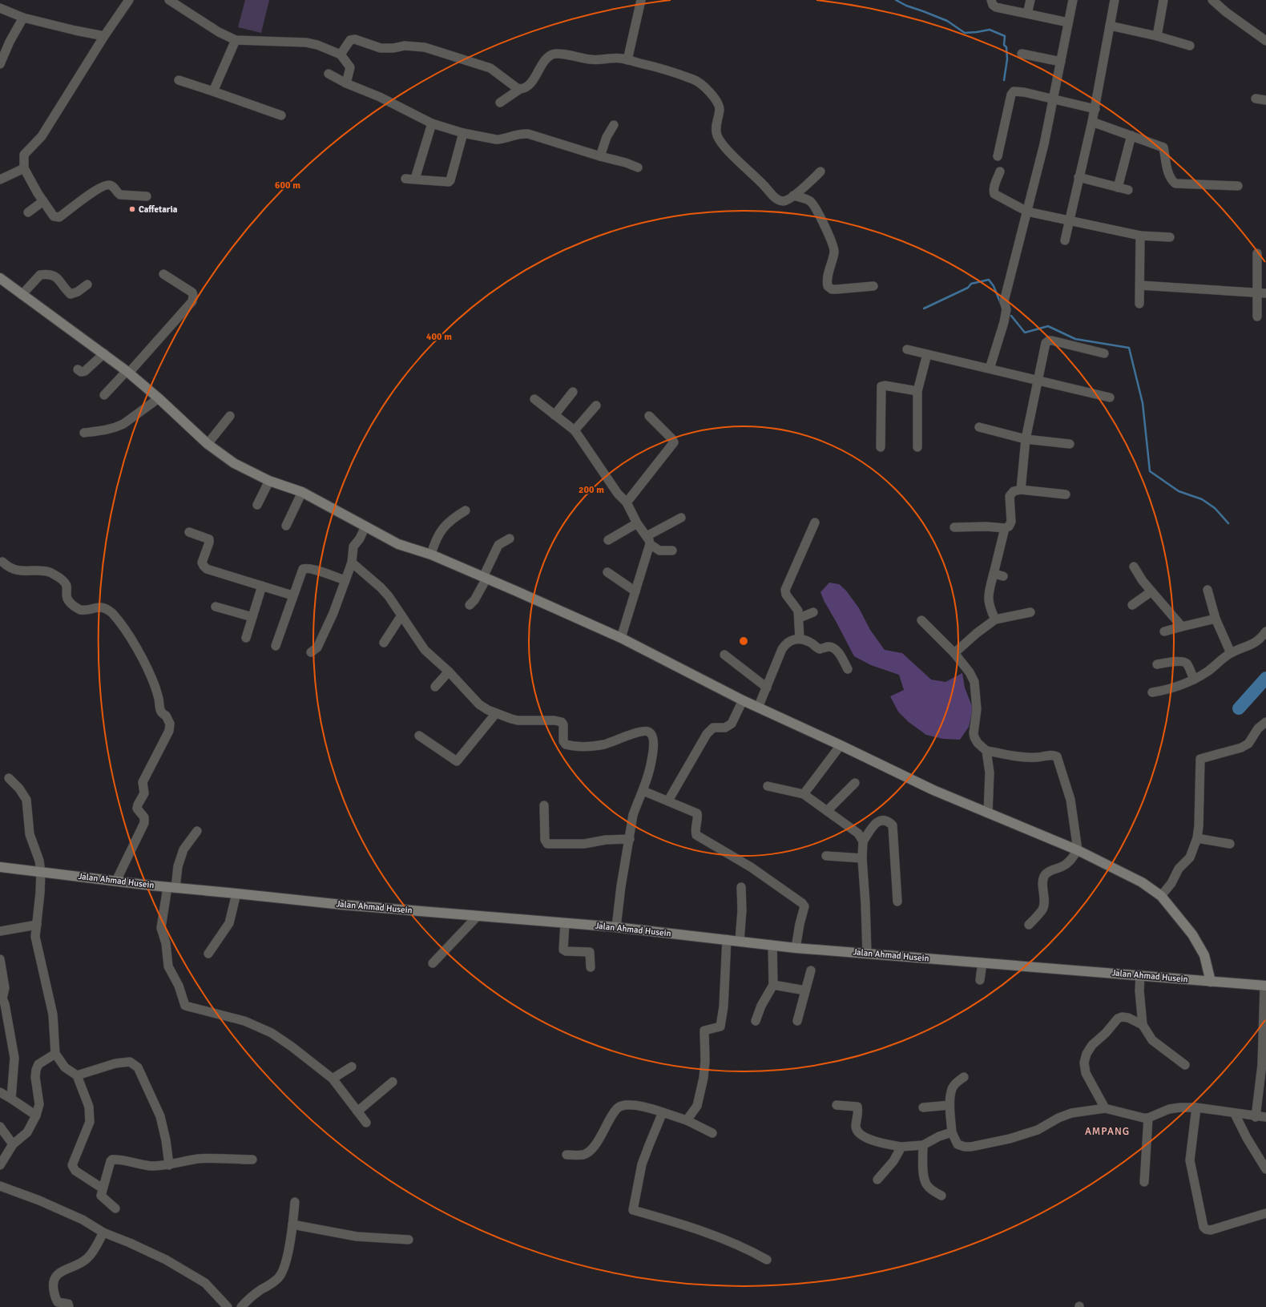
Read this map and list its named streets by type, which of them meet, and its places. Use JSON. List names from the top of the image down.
{
  "streets": {
    "street": ["Jalan Ahmad Husein"]
  },
  "districts": ["AMPANG"],
  "places": ["Caffetaria"],
  "rings": ["600 m", "400 m", "200 m"]
}
